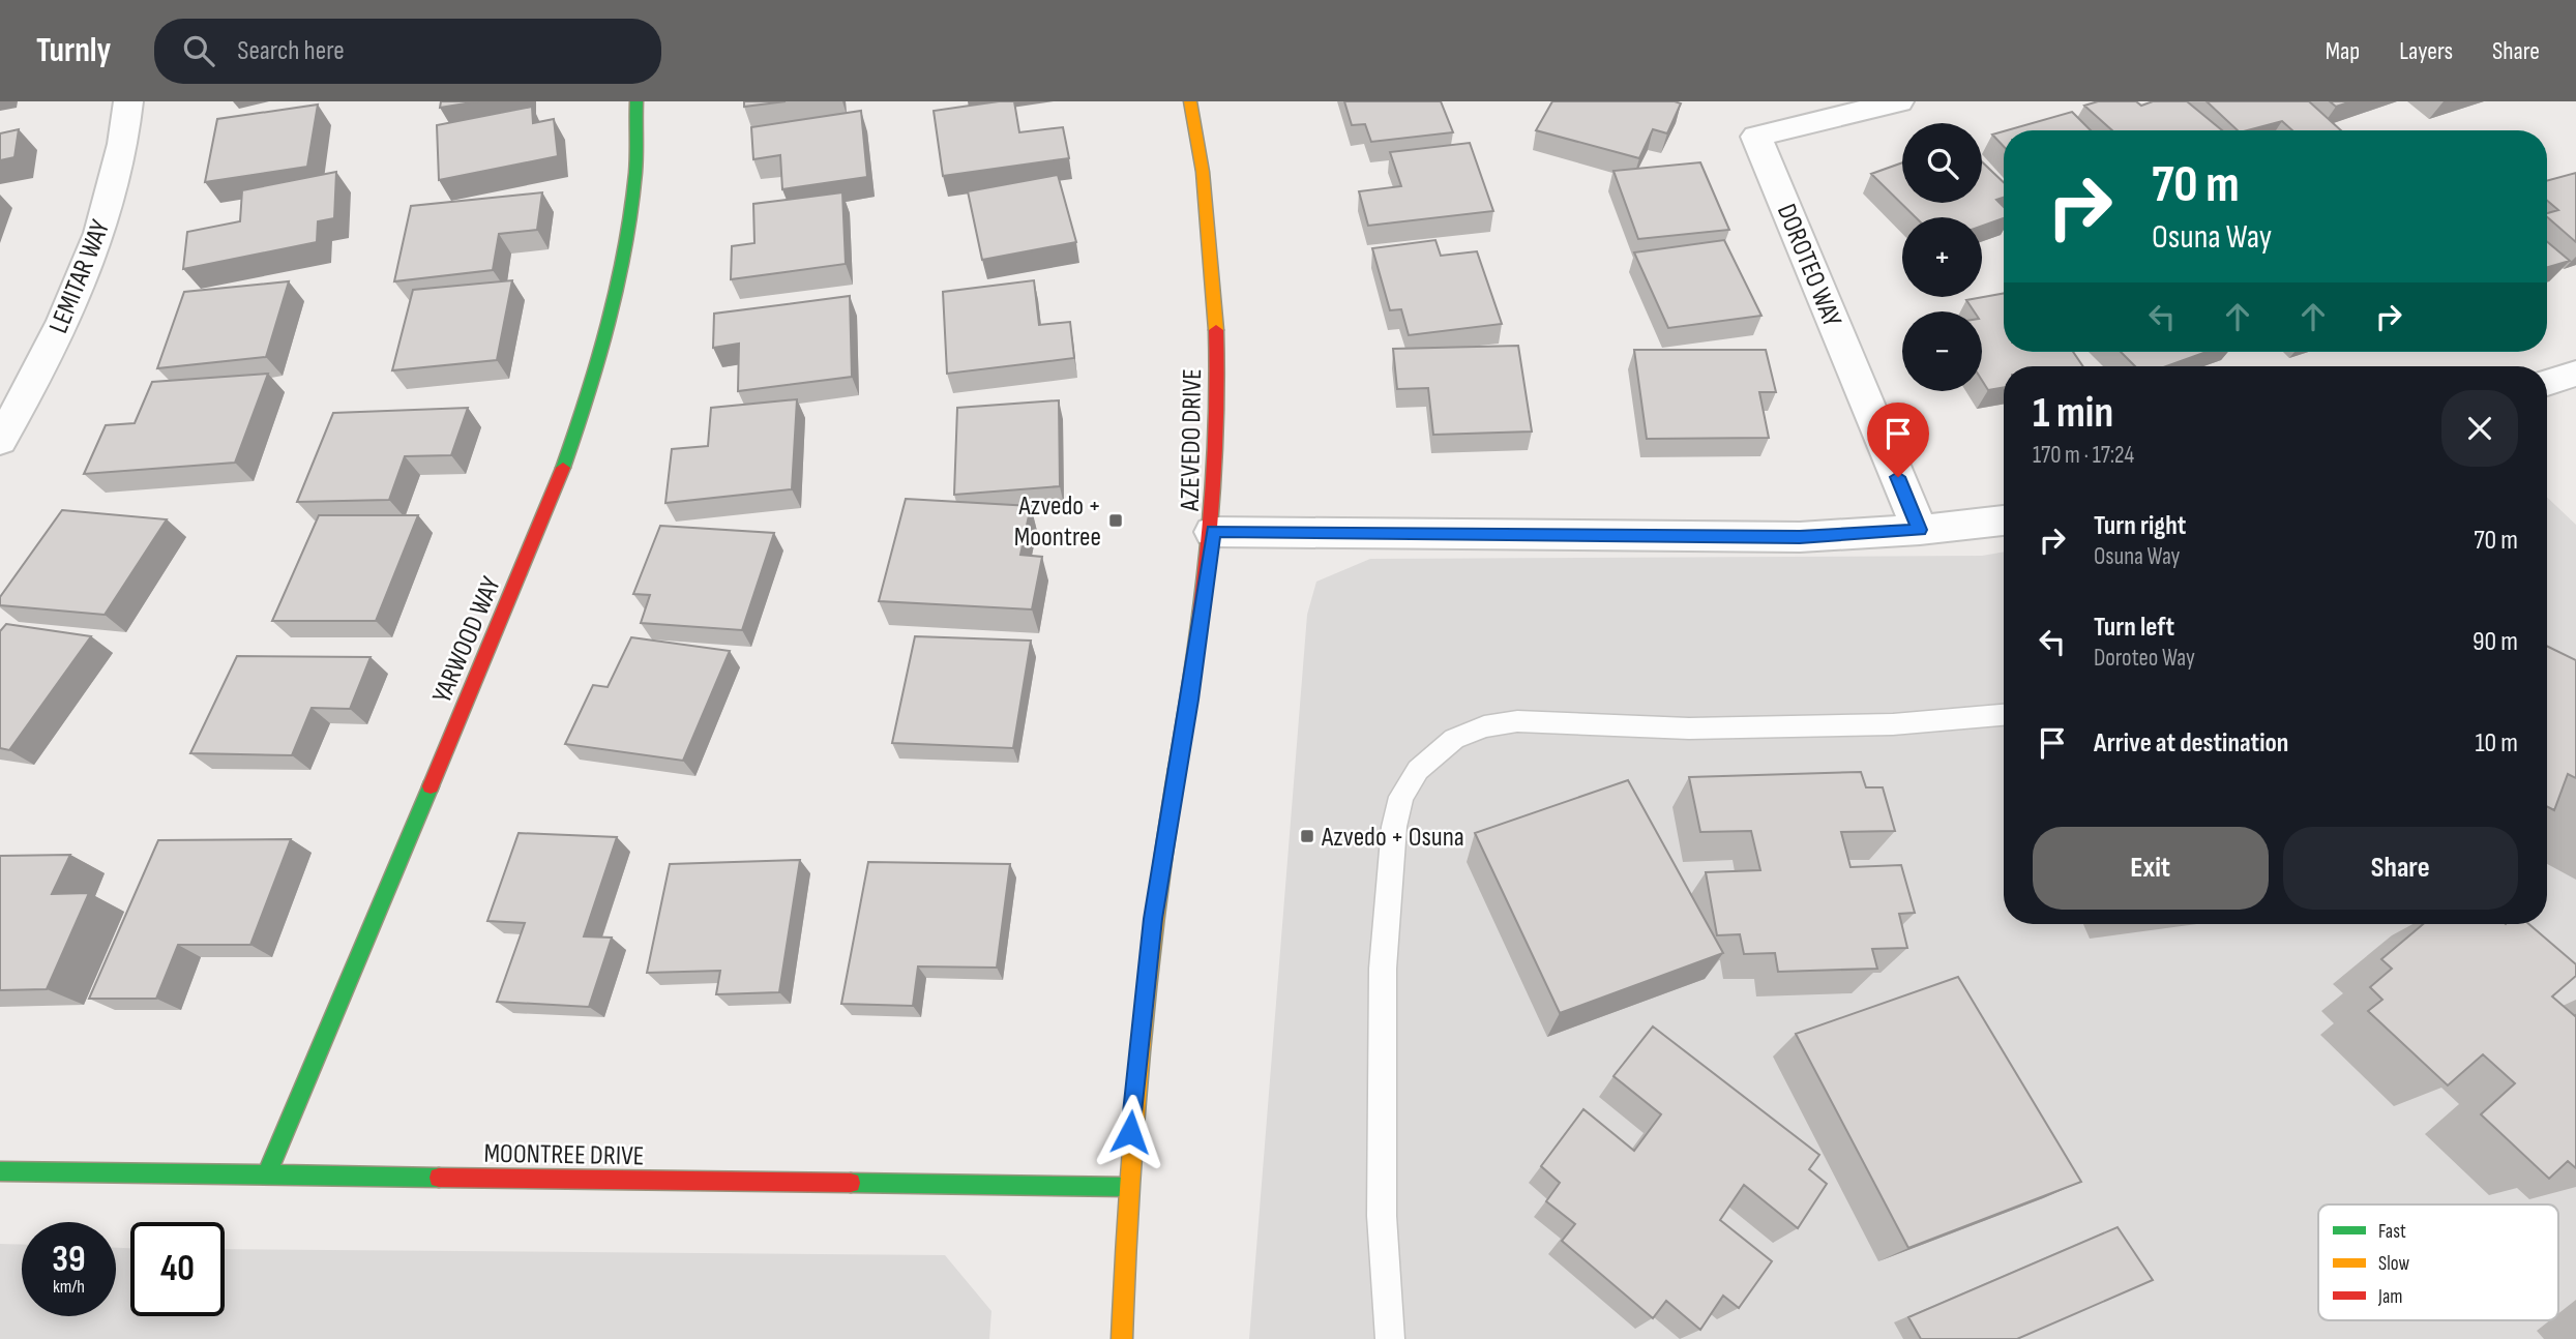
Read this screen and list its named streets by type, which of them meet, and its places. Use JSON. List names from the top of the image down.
{
  "streets": {
    "street": [
      "DOROTEO WAY",
      "LEMITAR WAY",
      "AZEVEDO DRIVE",
      "YARWOOD WAY",
      "MOONTREE DRIVE"
    ]
  },
  "crossings": [
    ["AZEVEDO DRIVE", "MOONTREE DRIVE"],
    ["YARWOOD WAY", "MOONTREE DRIVE"]
  ],
  "places": {
    "transit": ["Azvedo + Moontree", "Azvedo + Osuna"]
  },
  "legend": ["Fast", "Slow", "Jam"],
  "page": {
    "header": "Turnly",
    "search": "Search here",
    "nav": ["Map", "Layers", "Share"],
    "map_buttons": ["+", "−"],
    "turn": ["70 m", "Osuna Way"],
    "heading": ["1 min", "170 m · 17:24"],
    "list": [
      {
        "name": "Turn right",
        "note": "Osuna Way",
        "value": "70 m"
      },
      {
        "name": "Turn left",
        "note": "Doroteo Way",
        "value": "90 m"
      },
      {
        "name": "Arrive at destination",
        "value": "10 m"
      }
    ],
    "buttons": ["Exit", "Share"],
    "speed": "39 km/h",
    "limit": "40"
  }
}
